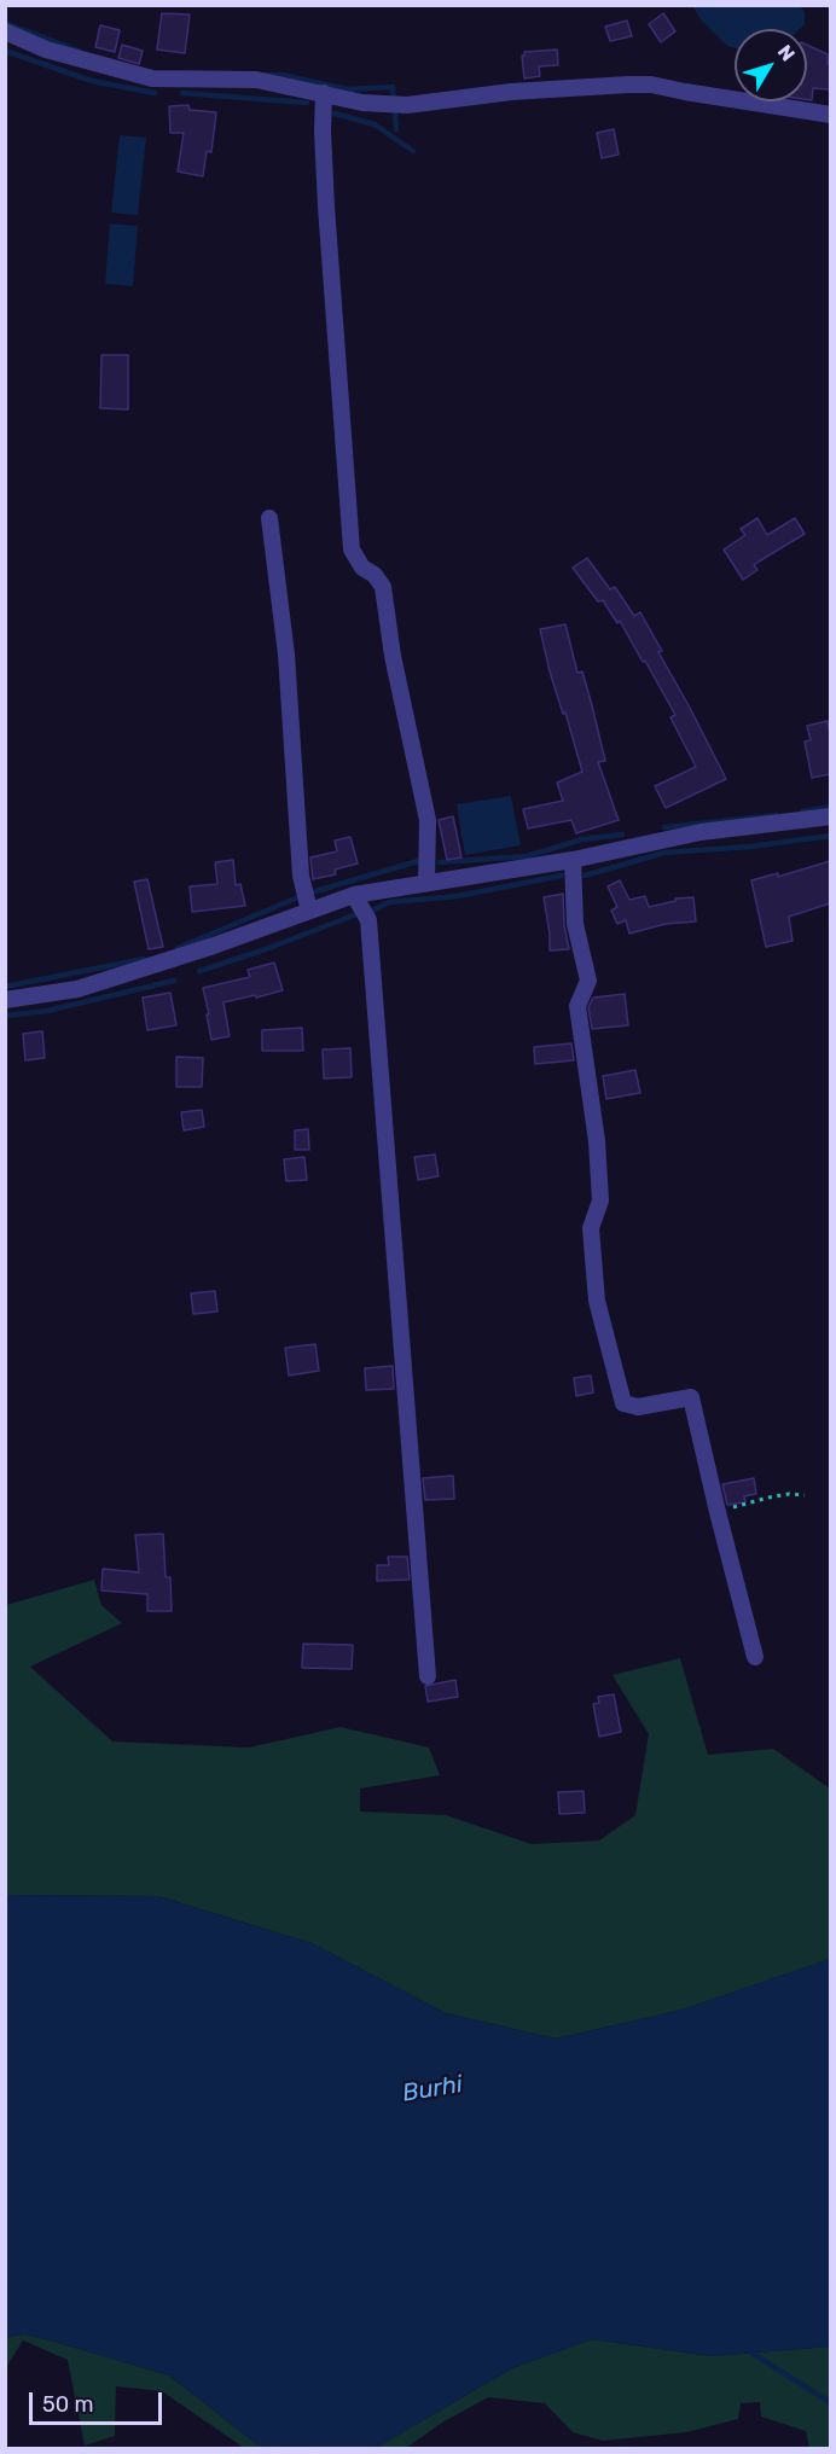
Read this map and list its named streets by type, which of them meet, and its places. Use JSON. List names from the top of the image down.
{
  "water": ["Burhi"],
  "scale_bar": "50 m",
  "north": "top right"
}
